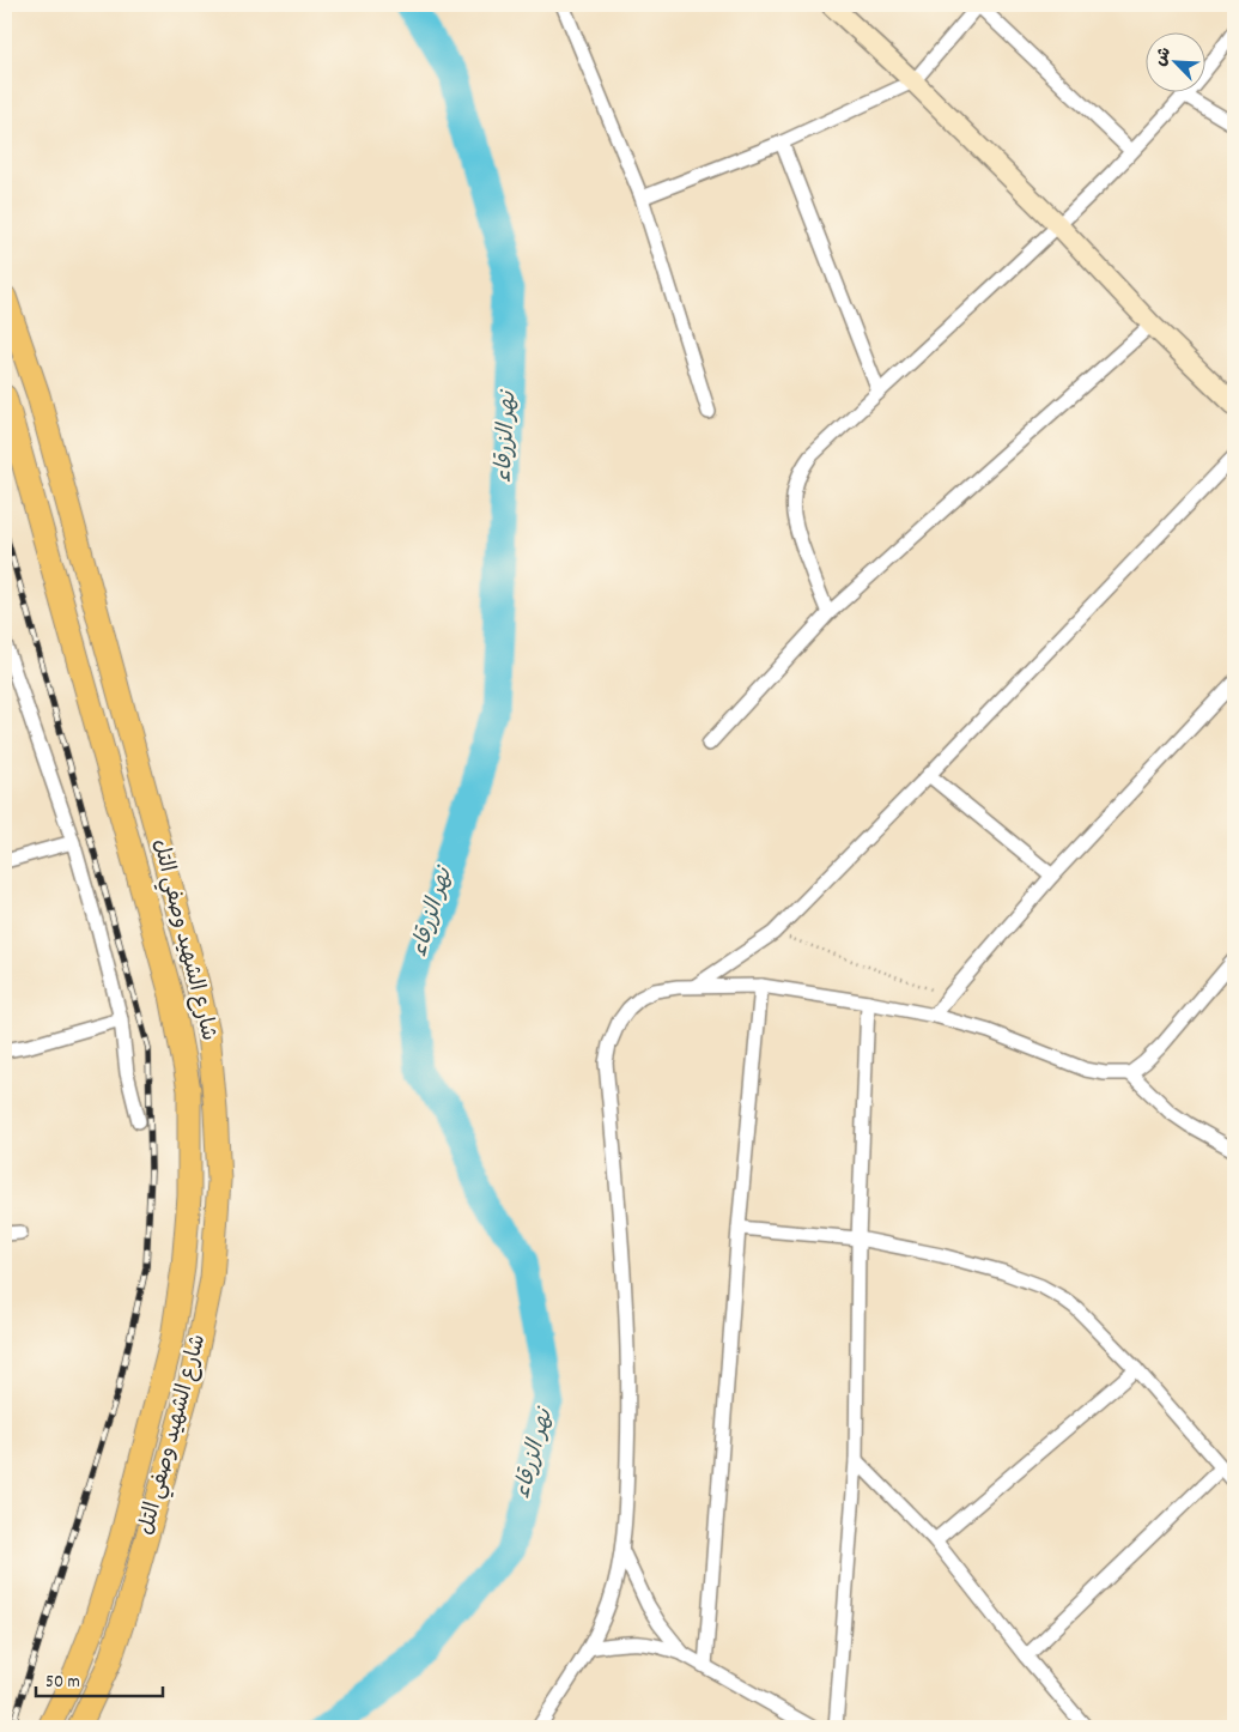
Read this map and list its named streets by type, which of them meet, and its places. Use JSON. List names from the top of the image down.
{
  "streets": {
    "main road": ["شارع الشهيد وصفي التل"]
  },
  "water": ["نهر الزرقاء"],
  "scale_bar": "50 m",
  "north": "top left"
}
